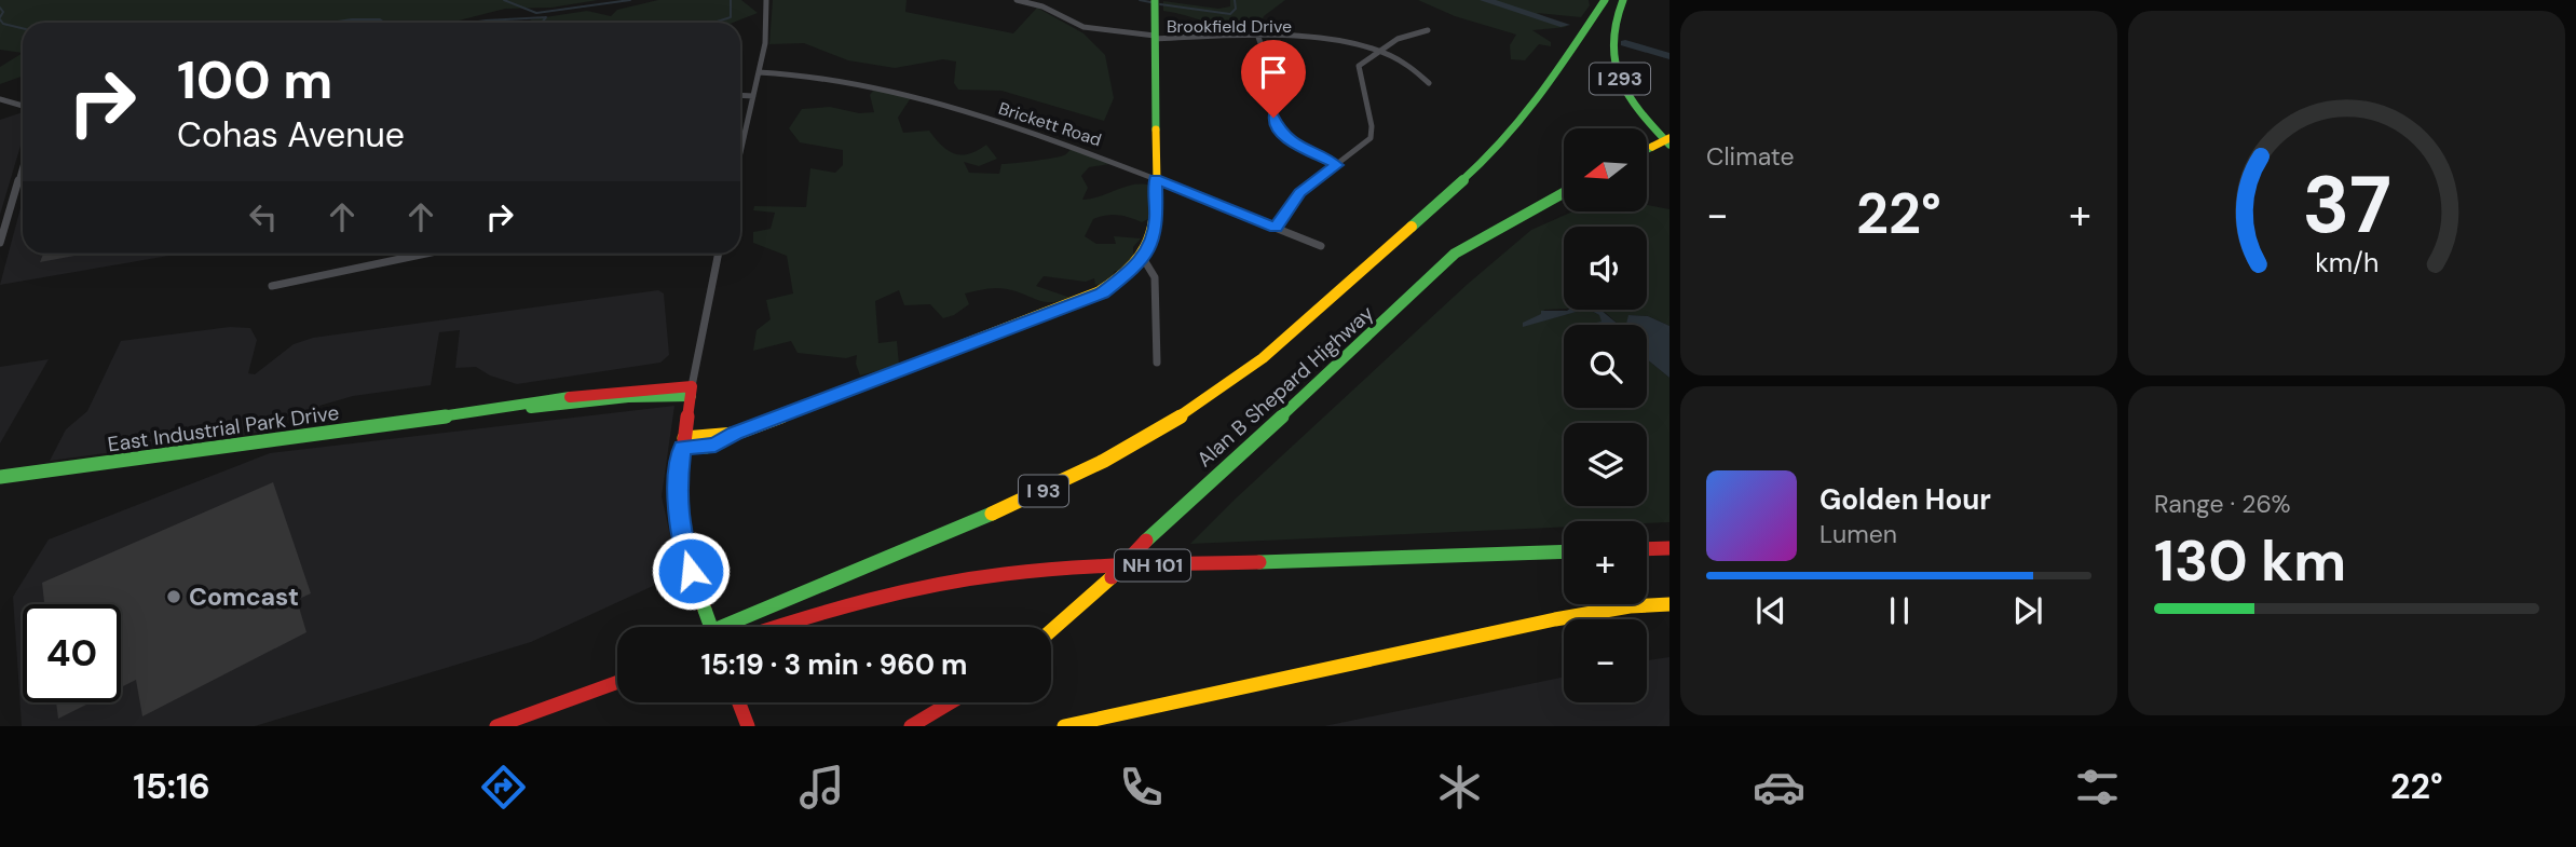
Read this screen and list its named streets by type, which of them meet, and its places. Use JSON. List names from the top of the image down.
{
  "streets": {
    "main road": [
      "I 293",
      "Alan B Shepard Highway",
      "East Industrial Park Drive",
      "I 93",
      "NH 101"
    ],
    "street": ["Brookfield Drive", "Brickett Road"]
  },
  "places": ["Comcast"],
  "north": "left",
  "page": {
    "tile": [
      "Climate",
      ["Range · 26%", "130 km"]
    ],
    "turn": ["100 m", "Cohas Avenue"],
    "map_buttons": ["+", "−"],
    "heat": ["−", "22°", "+"],
    "song": ["Golden Hour", "Lumen"],
    "limit": "40",
    "trip": "15:19 · 3 min · 960 m",
    "tabs": ["15:16", "22°"],
    "gauge": ["37", "km/h"]
  }
}
